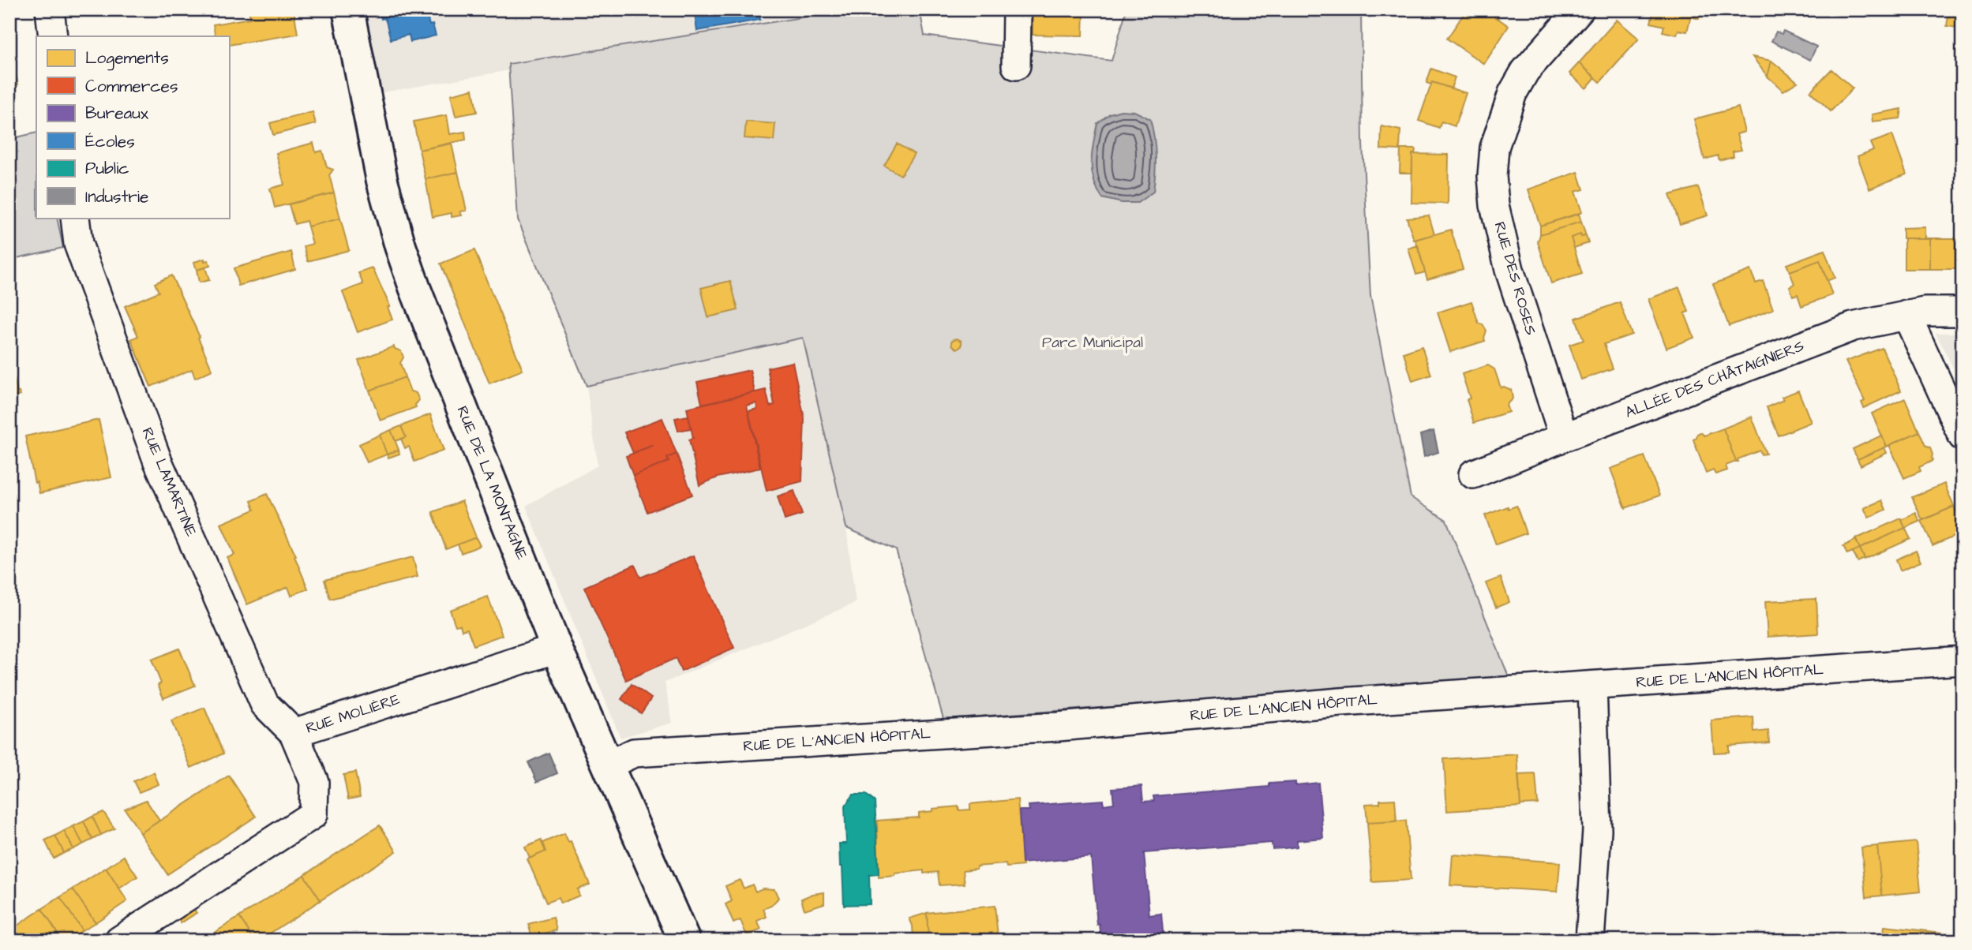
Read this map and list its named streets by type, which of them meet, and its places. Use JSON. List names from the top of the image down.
{
  "streets": {
    "main road": ["RUE DE LA MONTAGNE"],
    "street": [
      "RUE DES ROSES",
      "ALLÉE DES CHÂTAIGNIERS",
      "RUE LAMARTINE",
      "RUE DE L'ANCIEN HÔPITAL",
      "RUE MOLIÈRE"
    ]
  },
  "crossings": [
    ["RUE DES ROSES", "ALLÉE DES CHÂTAIGNIERS"],
    ["RUE LAMARTINE", "RUE MOLIÈRE"],
    ["RUE DE LA MONTAGNE", "RUE DE L'ANCIEN HÔPITAL"],
    ["RUE DE LA MONTAGNE", "RUE MOLIÈRE"]
  ],
  "parks": ["Parc Municipal"],
  "legend": [
    "Logements",
    "Commerces",
    "Bureaux",
    "Écoles",
    "Public",
    "Industrie"
  ]
}
